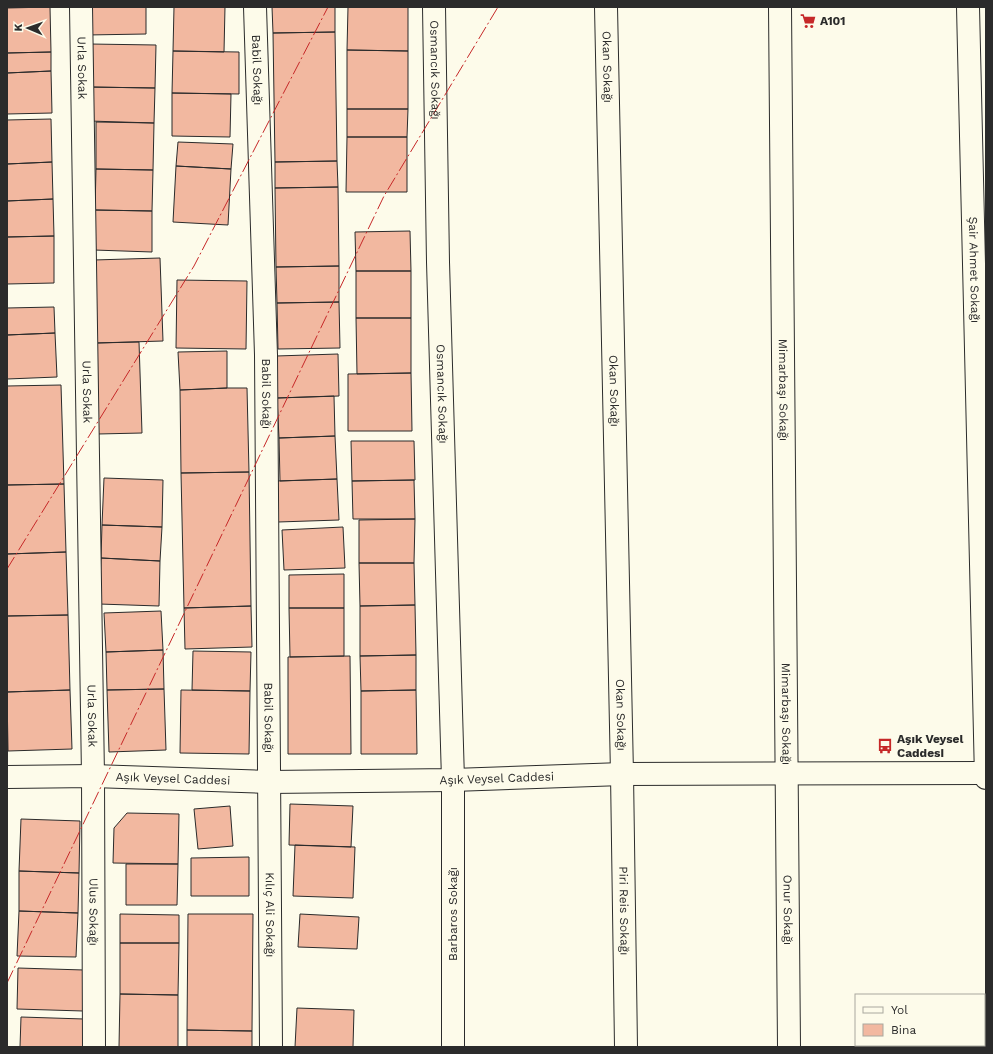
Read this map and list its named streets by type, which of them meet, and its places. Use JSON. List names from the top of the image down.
{
  "streets": {
    "street": [
      "Okan Sokağı",
      "Urla Sokak",
      "Babil Sokağı",
      "Osmancık Sokağı",
      "Şair Ahmet Sokağı",
      "Mimarbaşı Sokağı",
      "Aşık Veysel Caddesi",
      "Onur Sokağı",
      "Piri Reis Sokağı",
      "Ulus Sokağı",
      "Kılıç Ali Sokağı",
      "Barbaros Sokağı"
    ]
  },
  "crossings": [
    ["Okan Sokağı", "Aşık Veysel Caddesi"],
    ["Okan Sokağı", "Piri Reis Sokağı"],
    ["Urla Sokak", "Aşık Veysel Caddesi"],
    ["Urla Sokak", "Ulus Sokağı"],
    ["Babil Sokağı", "Aşık Veysel Caddesi"],
    ["Babil Sokağı", "Kılıç Ali Sokağı"],
    ["Osmancık Sokağı", "Aşık Veysel Caddesi"],
    ["Osmancık Sokağı", "Barbaros Sokağı"],
    ["Şair Ahmet Sokağı", "Aşık Veysel Caddesi"],
    ["Mimarbaşı Sokağı", "Aşık Veysel Caddesi"],
    ["Mimarbaşı Sokağı", "Onur Sokağı"],
    ["Aşık Veysel Caddesi", "Onur Sokağı"],
    ["Aşık Veysel Caddesi", "Piri Reis Sokağı"],
    ["Aşık Veysel Caddesi", "Ulus Sokağı"],
    ["Aşık Veysel Caddesi", "Kılıç Ali Sokağı"],
    ["Aşık Veysel Caddesi", "Barbaros Sokağı"]
  ],
  "places": {
    "supermarket": ["A101"],
    "bus stop": ["Aşık Veysel Caddesi"]
  },
  "legend": ["Yol", "Bina"],
  "north": "left"
}
